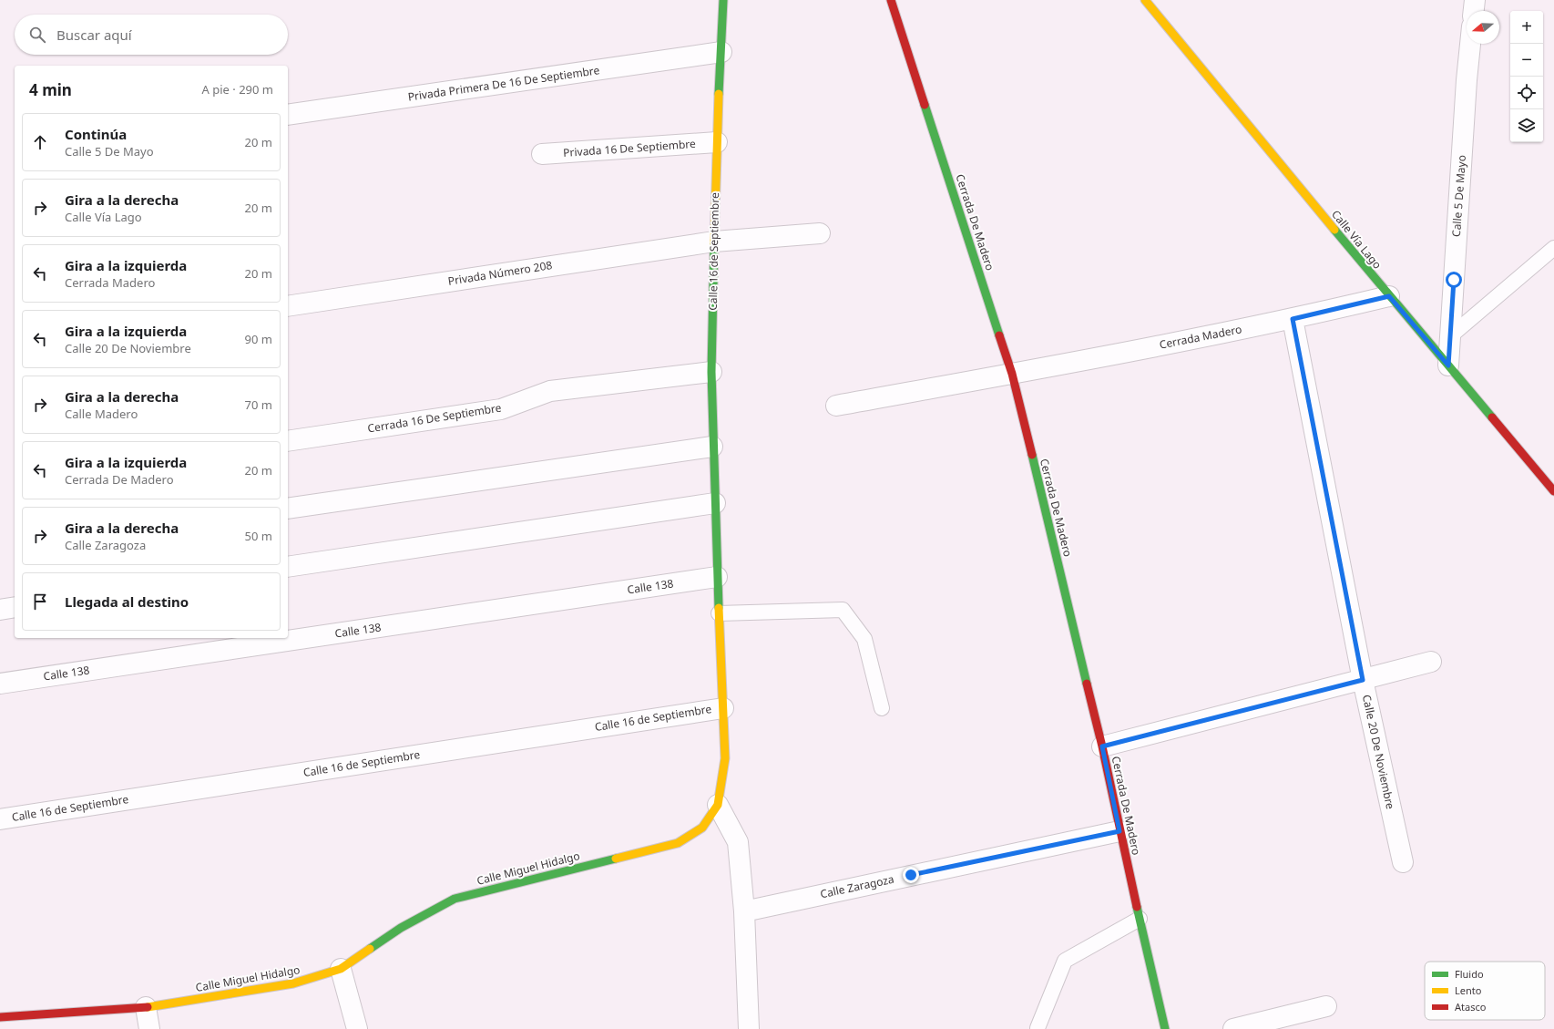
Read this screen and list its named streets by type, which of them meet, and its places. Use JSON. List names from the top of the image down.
{
  "streets": {
    "street": [
      "Privada Primera De 16 De Septiembre",
      "Privada 16 De Septiembre",
      "Calle 5 De Mayo",
      "Cerrada De Madero",
      "Calle Vía Lago",
      "Calle 16 de Septiembre",
      "Privada Número 208",
      "Cerrada Madero",
      "Cerrada 16 De Septiembre",
      "Calle 138",
      "Calle 20 De Noviembre",
      "Calle Miguel Hidalgo",
      "Calle Zaragoza"
    ]
  },
  "crossings": [
    ["Privada Primera De 16 De Septiembre", "Calle 16 de Septiembre"],
    ["Privada 16 De Septiembre", "Calle 16 de Septiembre"],
    ["Calle 5 De Mayo", "Calle Vía Lago"],
    ["Cerrada De Madero", "Cerrada Madero"],
    ["Cerrada De Madero", "Calle Zaragoza"],
    ["Calle Vía Lago", "Cerrada Madero"],
    ["Calle 16 de Septiembre", "Privada Número 208"],
    ["Calle 16 de Septiembre", "Cerrada 16 De Septiembre"],
    ["Calle 16 de Septiembre", "Calle 138"],
    ["Calle 16 de Septiembre", "Calle Miguel Hidalgo"],
    ["Cerrada Madero", "Calle 20 De Noviembre"]
  ],
  "legend": ["Fluido", "Lento", "Atasco"],
  "north": "left",
  "page": {
    "map_buttons": ["+", "−"],
    "search": "Buscar aquí",
    "heading": ["4 min", "A pie · 290 m"],
    "list": [
      ["Continúa", "Calle 5 De Mayo", "20 m"],
      ["Gira a la derecha", "Calle Vía Lago", "20 m"],
      ["Gira a la izquierda", "Cerrada Madero", "20 m"],
      ["Gira a la izquierda", "Calle 20 De Noviembre", "90 m"],
      ["Gira a la derecha", "Calle Madero", "70 m"],
      ["Gira a la izquierda", "Cerrada De Madero", "20 m"],
      ["Gira a la derecha", "Calle Zaragoza", "50 m"],
      "Llegada al destino"
    ]
  }
}
